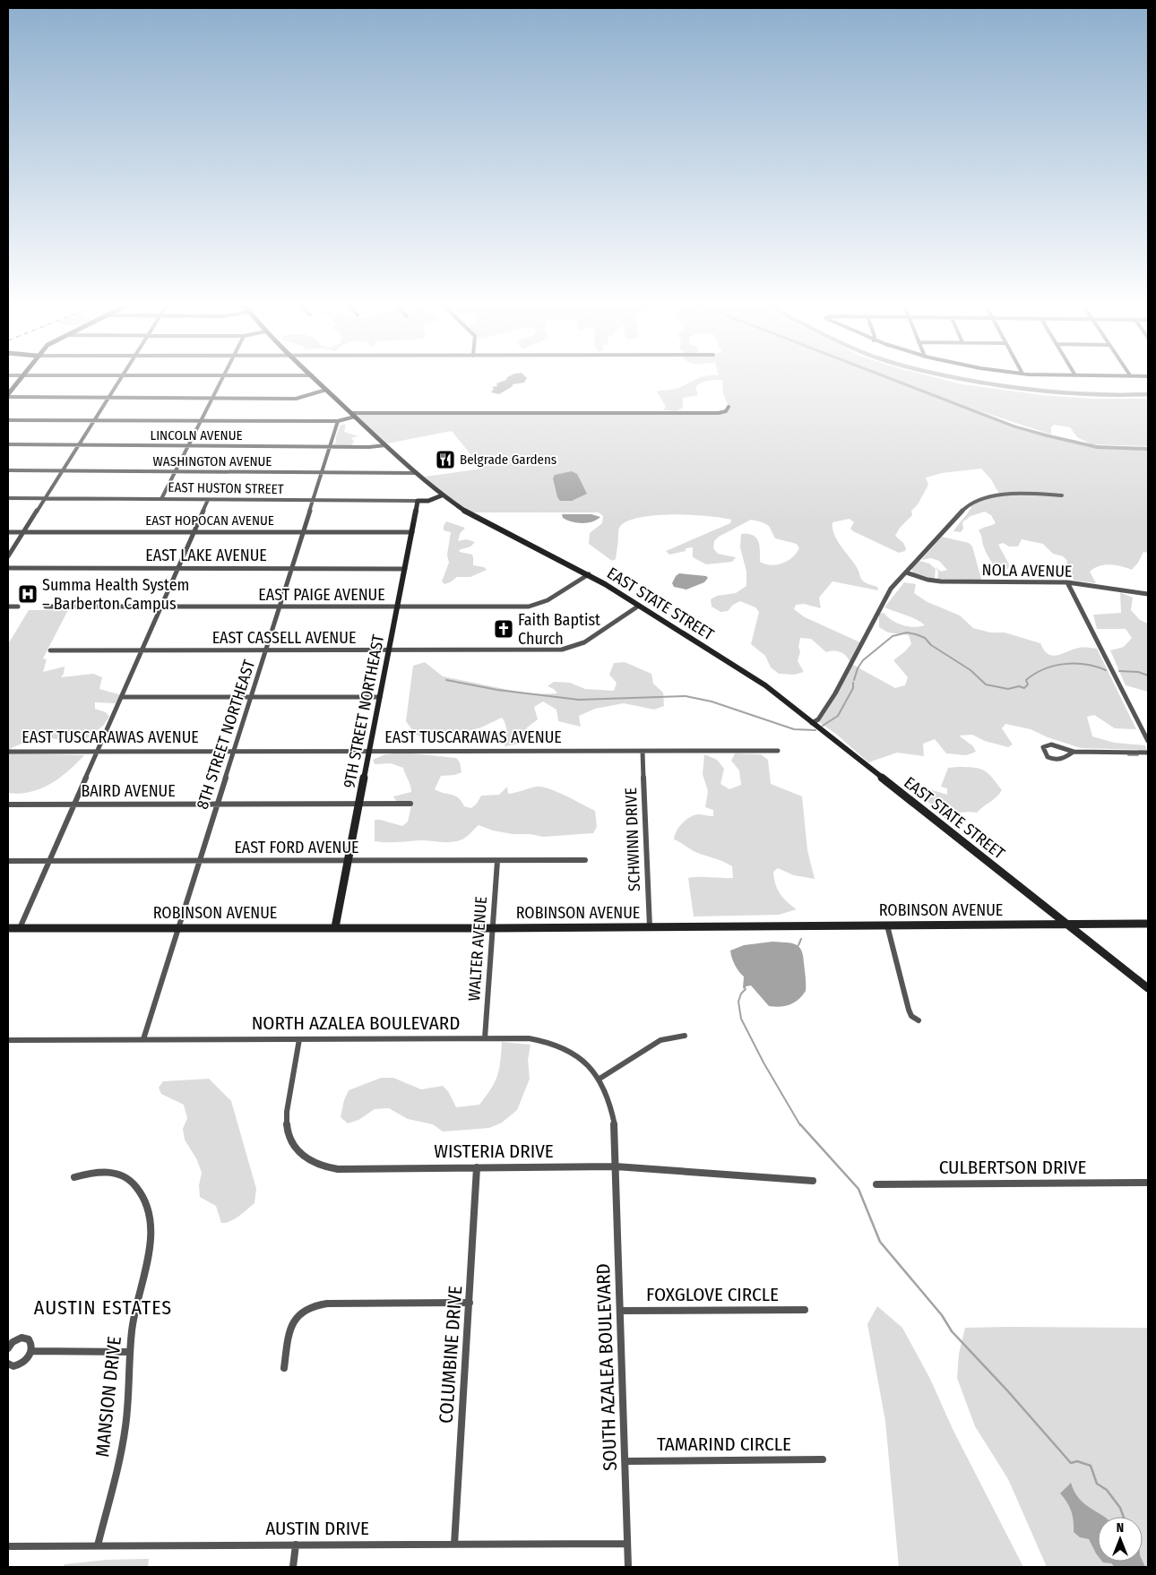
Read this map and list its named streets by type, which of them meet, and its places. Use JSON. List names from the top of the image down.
{
  "streets": {
    "street": [
      "LINCOLN AVENUE",
      "WASHINGTON AVENUE",
      "EAST HUSTON STREET",
      "EAST HOPOCAN AVENUE",
      "EAST LAKE AVENUE",
      "NOLA AVENUE",
      "EAST PAIGE AVENUE",
      "EAST STATE STREET",
      "EAST CASSELL AVENUE",
      "9TH STREET NORTHEAST",
      "8TH STREET NORTHEAST",
      "EAST TUSCARAWAS AVENUE",
      "BAIRD AVENUE",
      "SCHWINN DRIVE",
      "EAST FORD AVENUE",
      "ROBINSON AVENUE",
      "WALTER AVENUE",
      "NORTH AZALEA BOULEVARD",
      "WISTERIA DRIVE",
      "CULBERTSON DRIVE",
      "FOXGLOVE CIRCLE",
      "COLUMBINE DRIVE",
      "SOUTH AZALEA BOULEVARD",
      "MANSION DRIVE",
      "TAMARIND CIRCLE",
      "AUSTIN DRIVE"
    ]
  },
  "crossings": [
    ["LINCOLN AVENUE", "EAST STATE STREET"],
    ["LINCOLN AVENUE", "8TH STREET NORTHEAST"],
    ["WASHINGTON AVENUE", "EAST STATE STREET"],
    ["WASHINGTON AVENUE", "8TH STREET NORTHEAST"],
    ["EAST HUSTON STREET", "EAST STATE STREET"],
    ["EAST HUSTON STREET", "9TH STREET NORTHEAST"],
    ["EAST HUSTON STREET", "8TH STREET NORTHEAST"],
    ["EAST HOPOCAN AVENUE", "9TH STREET NORTHEAST"],
    ["EAST HOPOCAN AVENUE", "8TH STREET NORTHEAST"],
    ["EAST LAKE AVENUE", "9TH STREET NORTHEAST"],
    ["EAST LAKE AVENUE", "8TH STREET NORTHEAST"],
    ["EAST PAIGE AVENUE", "EAST STATE STREET"],
    ["EAST PAIGE AVENUE", "9TH STREET NORTHEAST"],
    ["EAST PAIGE AVENUE", "8TH STREET NORTHEAST"],
    ["EAST STATE STREET", "EAST CASSELL AVENUE"],
    ["EAST STATE STREET", "ROBINSON AVENUE"],
    ["EAST CASSELL AVENUE", "9TH STREET NORTHEAST"],
    ["EAST CASSELL AVENUE", "8TH STREET NORTHEAST"],
    ["9TH STREET NORTHEAST", "EAST TUSCARAWAS AVENUE"],
    ["9TH STREET NORTHEAST", "BAIRD AVENUE"],
    ["9TH STREET NORTHEAST", "EAST FORD AVENUE"],
    ["9TH STREET NORTHEAST", "ROBINSON AVENUE"],
    ["8TH STREET NORTHEAST", "EAST TUSCARAWAS AVENUE"],
    ["8TH STREET NORTHEAST", "BAIRD AVENUE"],
    ["8TH STREET NORTHEAST", "EAST FORD AVENUE"],
    ["8TH STREET NORTHEAST", "ROBINSON AVENUE"],
    ["8TH STREET NORTHEAST", "NORTH AZALEA BOULEVARD"],
    ["EAST TUSCARAWAS AVENUE", "SCHWINN DRIVE"],
    ["SCHWINN DRIVE", "ROBINSON AVENUE"],
    ["EAST FORD AVENUE", "WALTER AVENUE"],
    ["ROBINSON AVENUE", "WALTER AVENUE"],
    ["WALTER AVENUE", "NORTH AZALEA BOULEVARD"],
    ["NORTH AZALEA BOULEVARD", "WISTERIA DRIVE"],
    ["NORTH AZALEA BOULEVARD", "SOUTH AZALEA BOULEVARD"],
    ["WISTERIA DRIVE", "COLUMBINE DRIVE"],
    ["WISTERIA DRIVE", "SOUTH AZALEA BOULEVARD"],
    ["FOXGLOVE CIRCLE", "SOUTH AZALEA BOULEVARD"],
    ["COLUMBINE DRIVE", "AUSTIN DRIVE"],
    ["SOUTH AZALEA BOULEVARD", "TAMARIND CIRCLE"],
    ["SOUTH AZALEA BOULEVARD", "AUSTIN DRIVE"],
    ["MANSION DRIVE", "AUSTIN DRIVE"]
  ],
  "districts": ["AUSTIN ESTATES"],
  "places": {
    "restaurant": ["Belgrade Gardens"],
    "hospital": ["Summa Health System – Barberton Campus"],
    "church": ["Faith Baptist Church"]
  },
  "north": "top"
}
